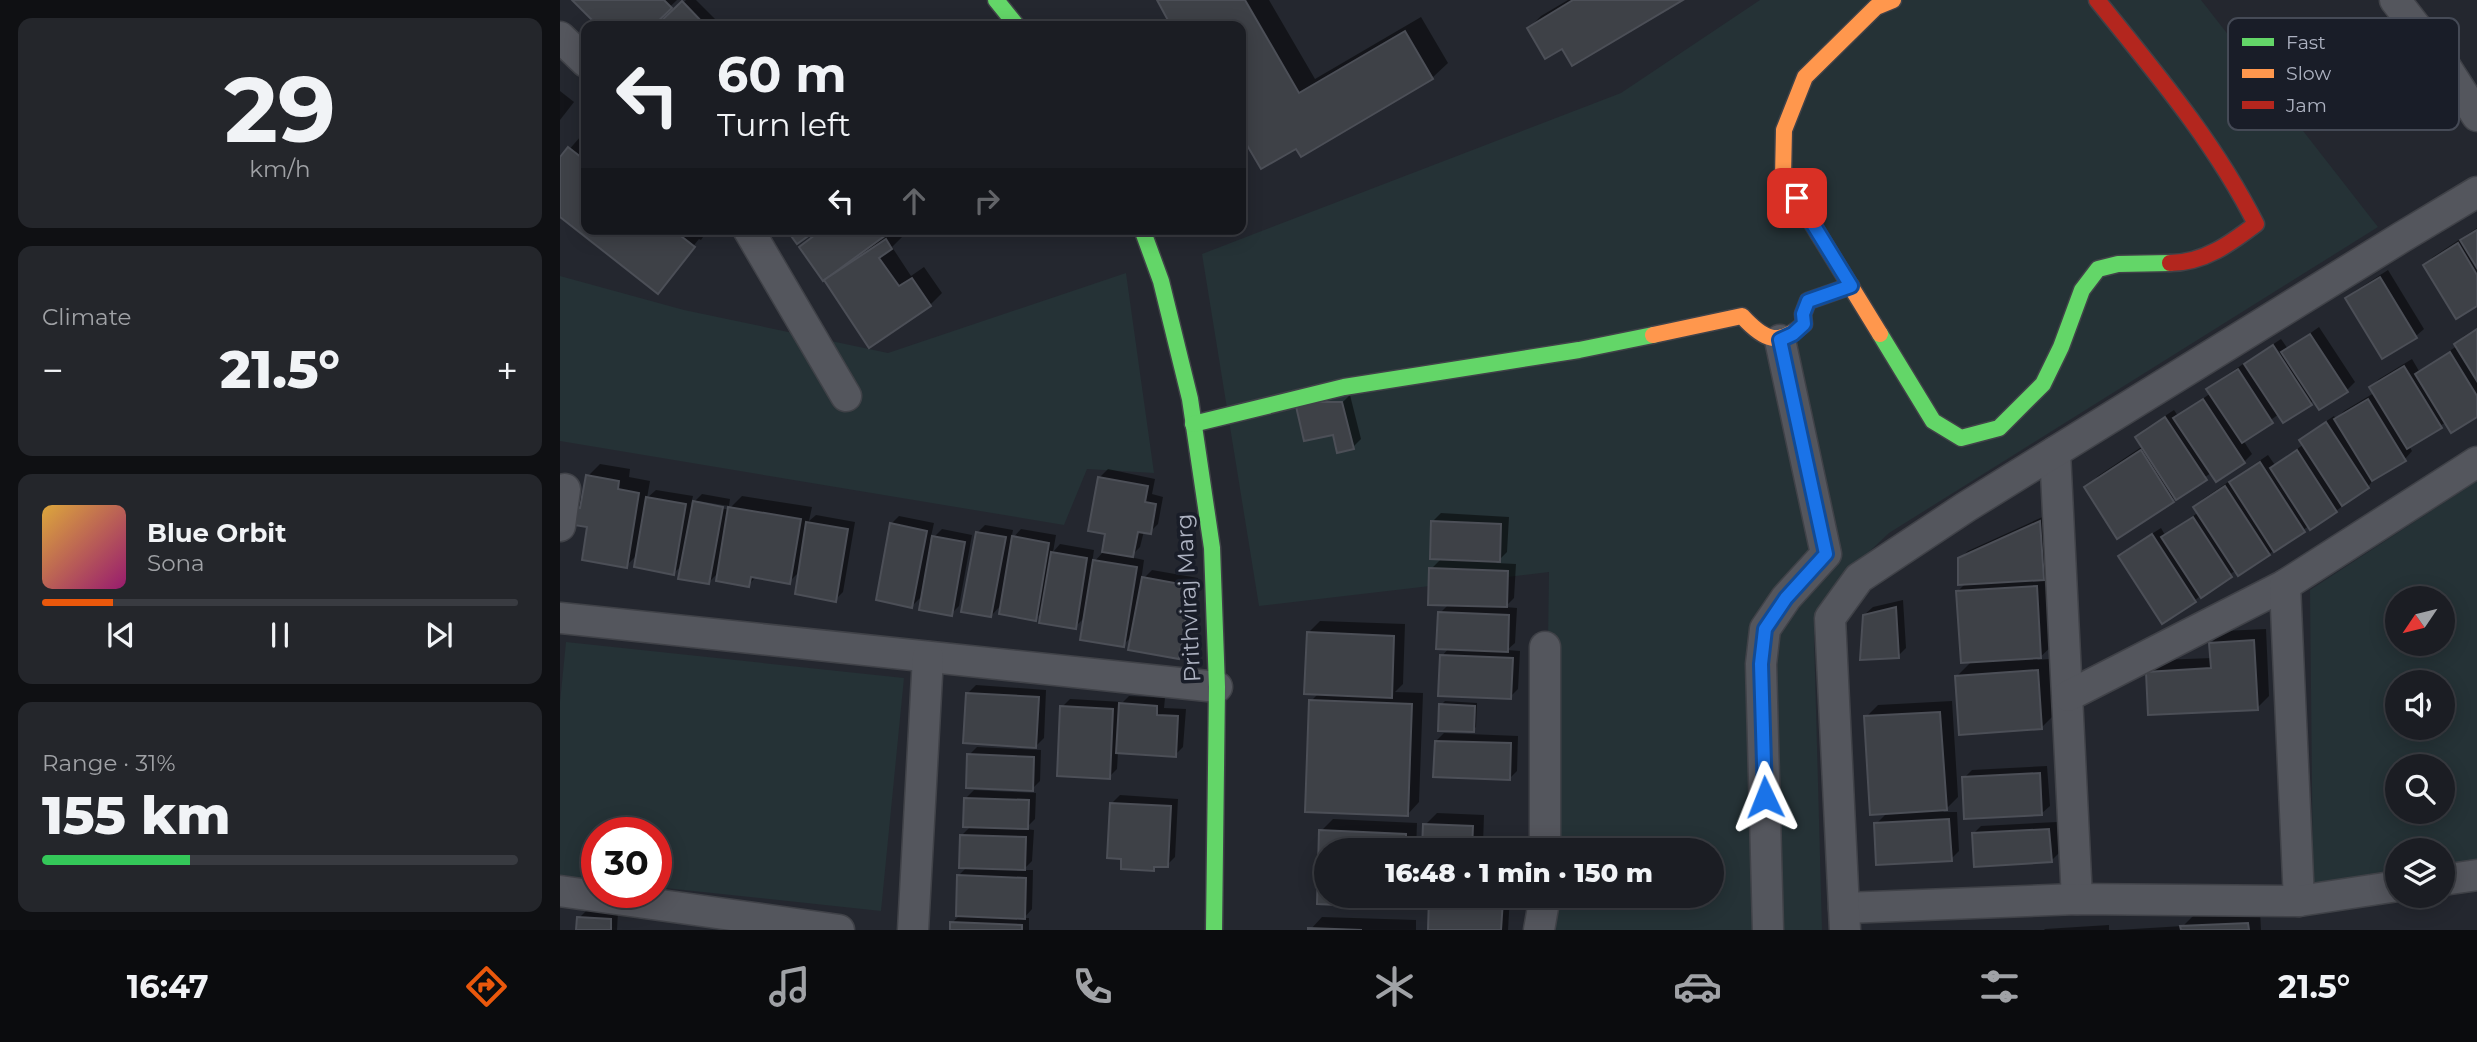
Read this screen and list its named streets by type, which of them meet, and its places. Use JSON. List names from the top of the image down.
{
  "streets": {
    "street": ["Prithviraj Marg"]
  },
  "legend": ["Fast", "Slow", "Jam"],
  "north": "bottom left",
  "page": {
    "tile": [
      ["29", "km/h"],
      "Climate",
      ["Range · 31%", "155 km"]
    ],
    "turn": ["60 m", "Turn left"],
    "heat": ["−", "21.5°", "+"],
    "song": ["Blue Orbit", "Sona"],
    "limit": "30",
    "trip": "16:48 · 1 min · 150 m",
    "tabs": ["16:47", "21.5°"]
  }
}
